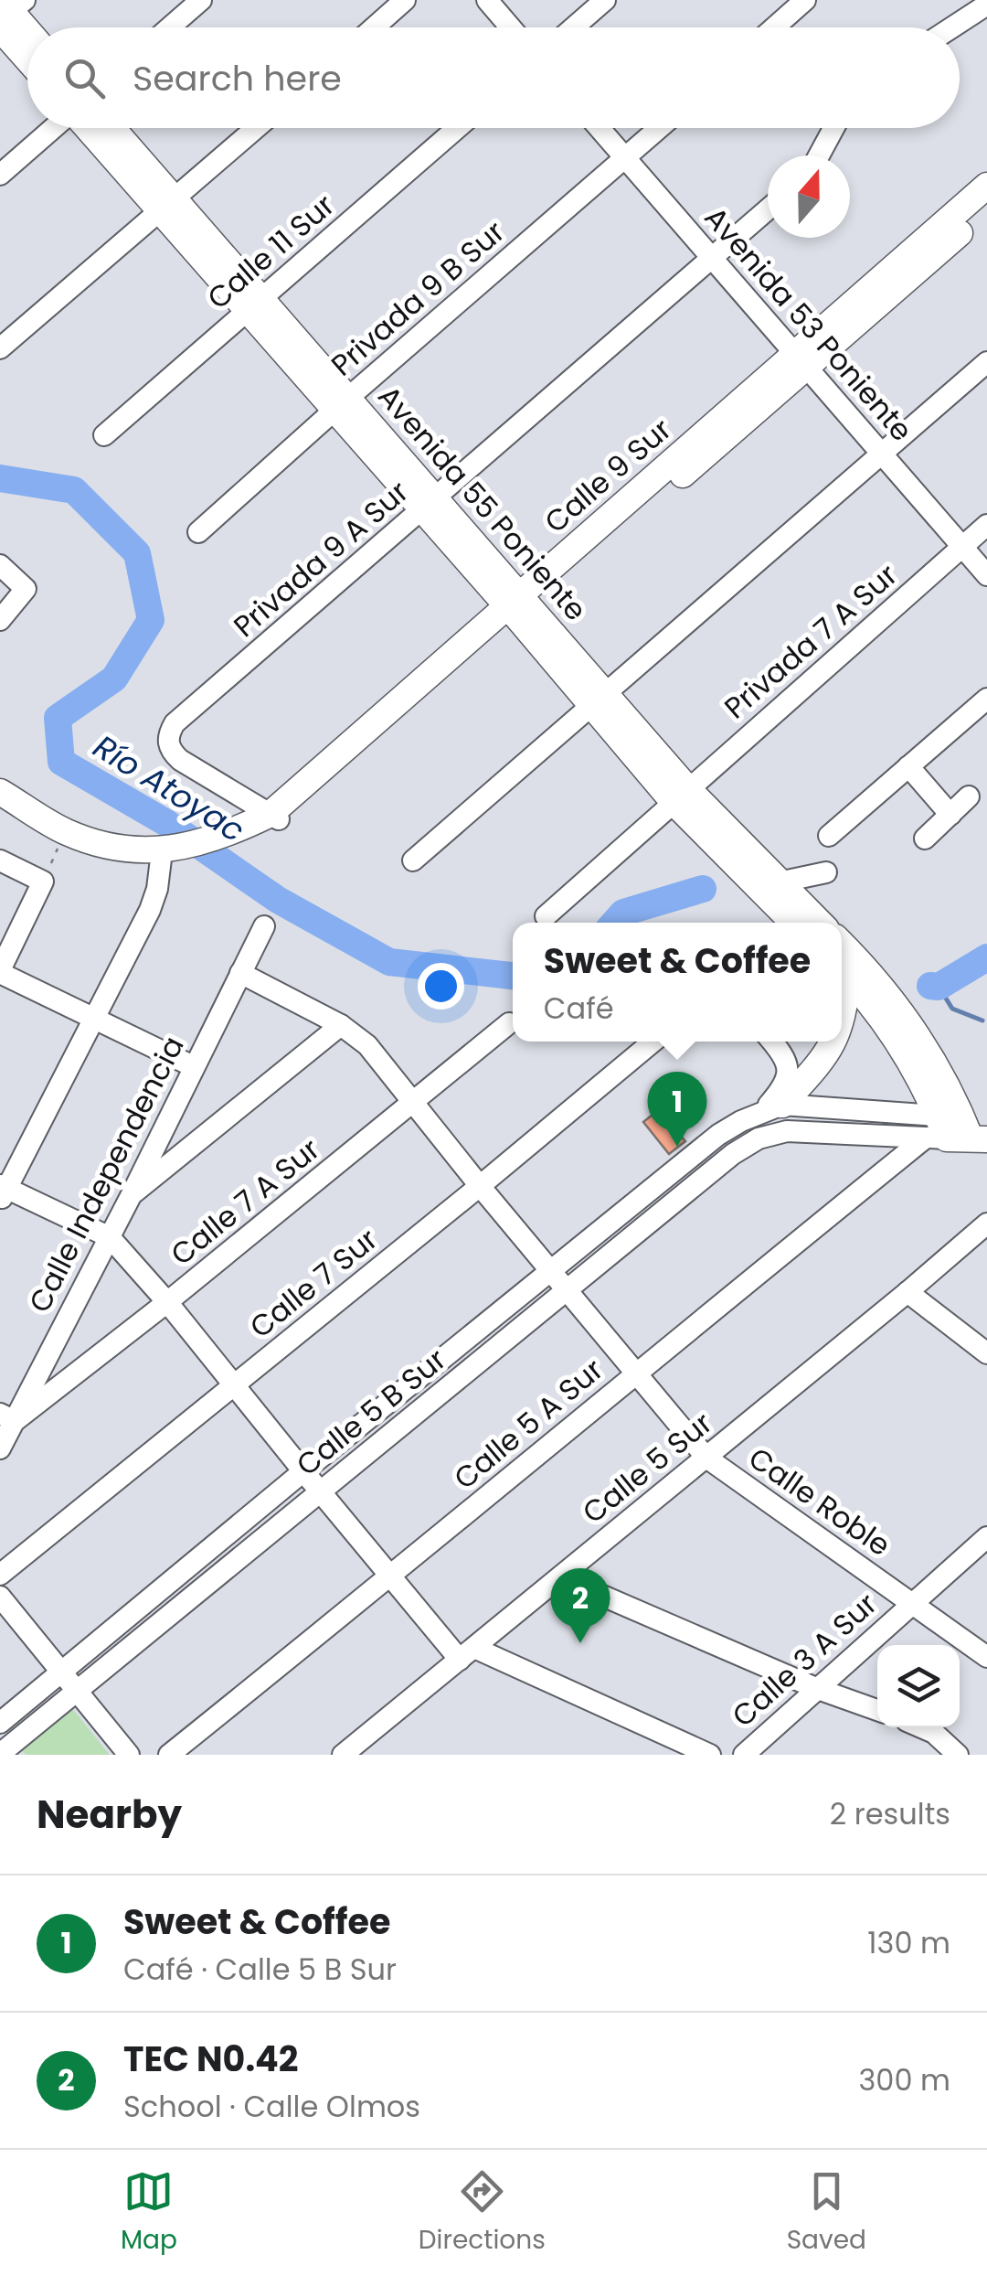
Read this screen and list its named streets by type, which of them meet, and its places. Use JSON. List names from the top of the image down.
{
  "streets": {
    "main road": ["Calle 9 Sur", "Avenida 55 Poniente"],
    "street": [
      "Calle 11 Sur",
      "Privada 9 B Sur",
      "Avenida 53 Poniente",
      "Privada 9 A Sur",
      "Privada 7 A Sur",
      "Calle Independencia",
      "Calle 7 A Sur",
      "Calle 7 Sur",
      "Calle 5 B Sur",
      "Calle 5 A Sur",
      "Calle 5 Sur",
      "Calle Roble",
      "Calle 3 A Sur"
    ]
  },
  "crossings": [
    ["Calle 11 Sur", "Avenida 55 Poniente"],
    ["Privada 9 B Sur", "Avenida 53 Poniente"],
    ["Privada 9 B Sur", "Avenida 55 Poniente"],
    ["Avenida 53 Poniente", "Calle 9 Sur"],
    ["Avenida 53 Poniente", "Privada 9 A Sur"],
    ["Avenida 53 Poniente", "Privada 7 A Sur"],
    ["Calle 9 Sur", "Avenida 55 Poniente"],
    ["Calle 9 Sur", "Privada 9 A Sur"],
    ["Avenida 55 Poniente", "Privada 9 A Sur"],
    ["Avenida 55 Poniente", "Privada 7 A Sur"],
    ["Calle Independencia", "Calle 7 A Sur"],
    ["Calle Independencia", "Calle Roble"],
    ["Calle 7 A Sur", "Calle Roble"],
    ["Calle 7 Sur", "Calle Roble"],
    ["Calle 5 B Sur", "Calle 5 A Sur"],
    ["Calle 5 B Sur", "Calle Roble"],
    ["Calle 5 A Sur", "Calle Roble"],
    ["Calle 5 Sur", "Calle Roble"],
    ["Calle Roble", "Calle 3 A Sur"]
  ],
  "water": ["Río Atoyac"],
  "north": "top",
  "page": {
    "search": "Search here",
    "popup": ["Sweet & Coffee", "Café"],
    "pins": ["1", "2"],
    "heading": ["Nearby", "2 results"],
    "list": [
      {
        "mark": "1",
        "name": "Sweet & Coffee",
        "note": "Café · Calle 5 B Sur",
        "value": "130 m"
      },
      {
        "mark": "2",
        "name": "TEC N0.42",
        "note": "School · Calle Olmos",
        "value": "300 m"
      }
    ],
    "nav": ["Map", "Directions", "Saved"]
  }
}
